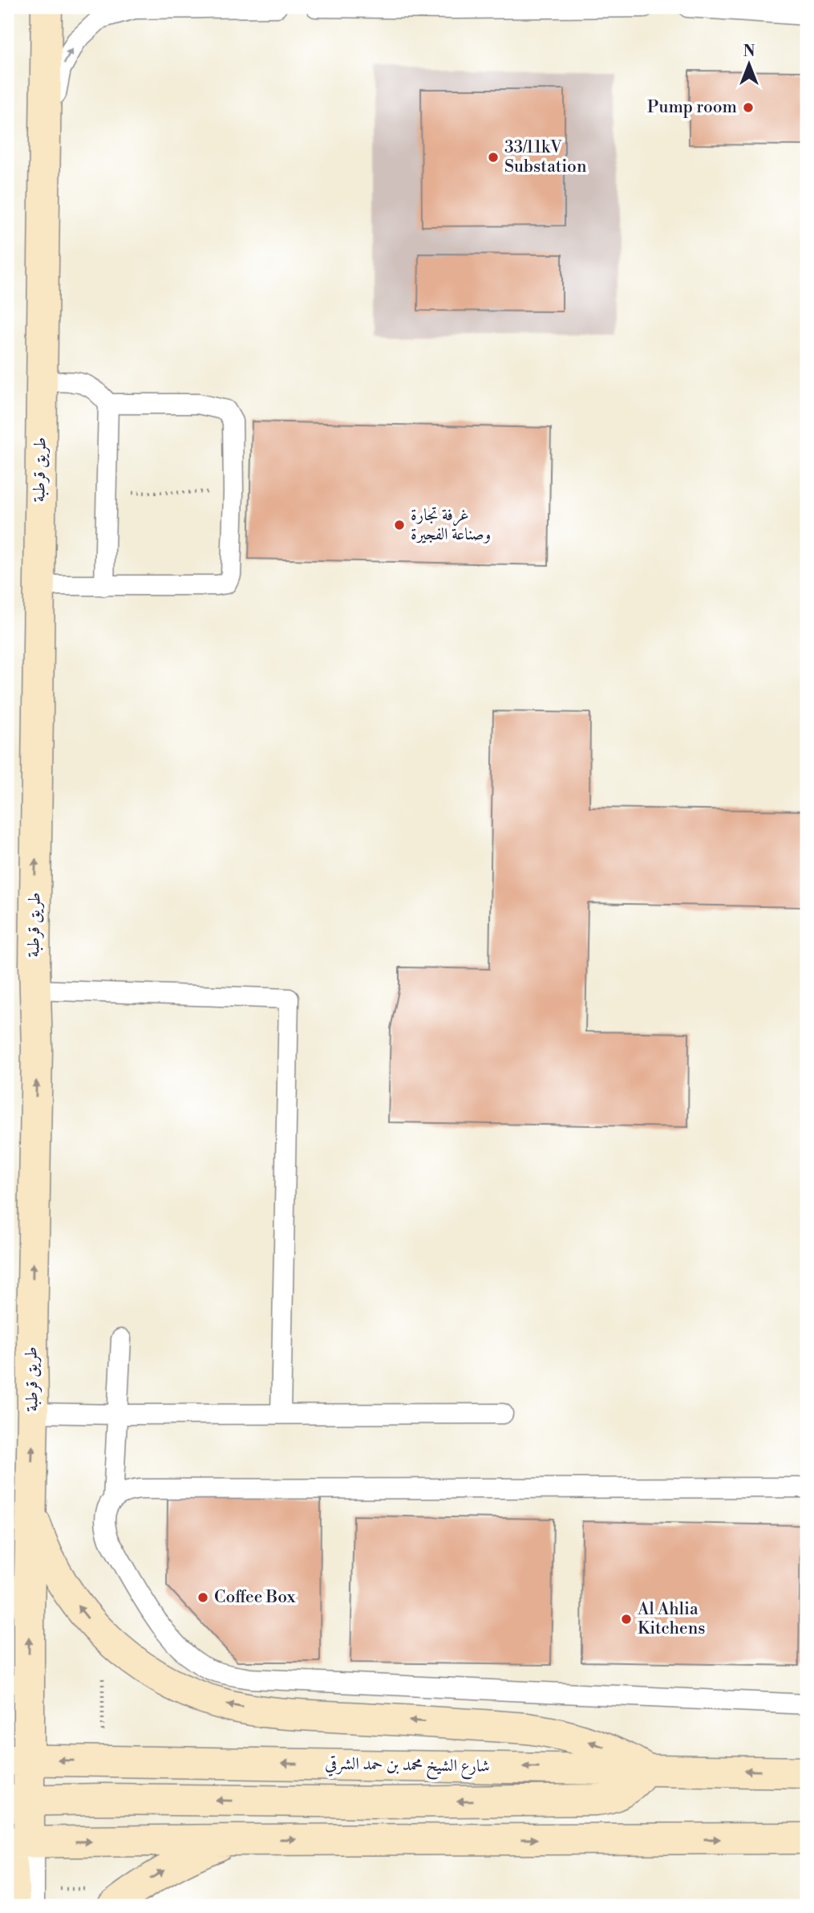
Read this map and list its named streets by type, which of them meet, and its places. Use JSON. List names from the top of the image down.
{
  "streets": {
    "main road": ["طريق قرطبة", "شارع الشيخ محمد بن حمد الشرقي"]
  },
  "crossings": [
    ["طريق قرطبة", "شارع الشيخ محمد بن حمد الشرقي"]
  ],
  "one_way": ["طريق قرطبة"],
  "places": [
    "Pump room",
    "33/11kV Substation",
    "غرفة تجارة وصناعة الفجيرة",
    "Coffee Box",
    "Al Ahlia Kitchens"
  ],
  "north": "top"
}
